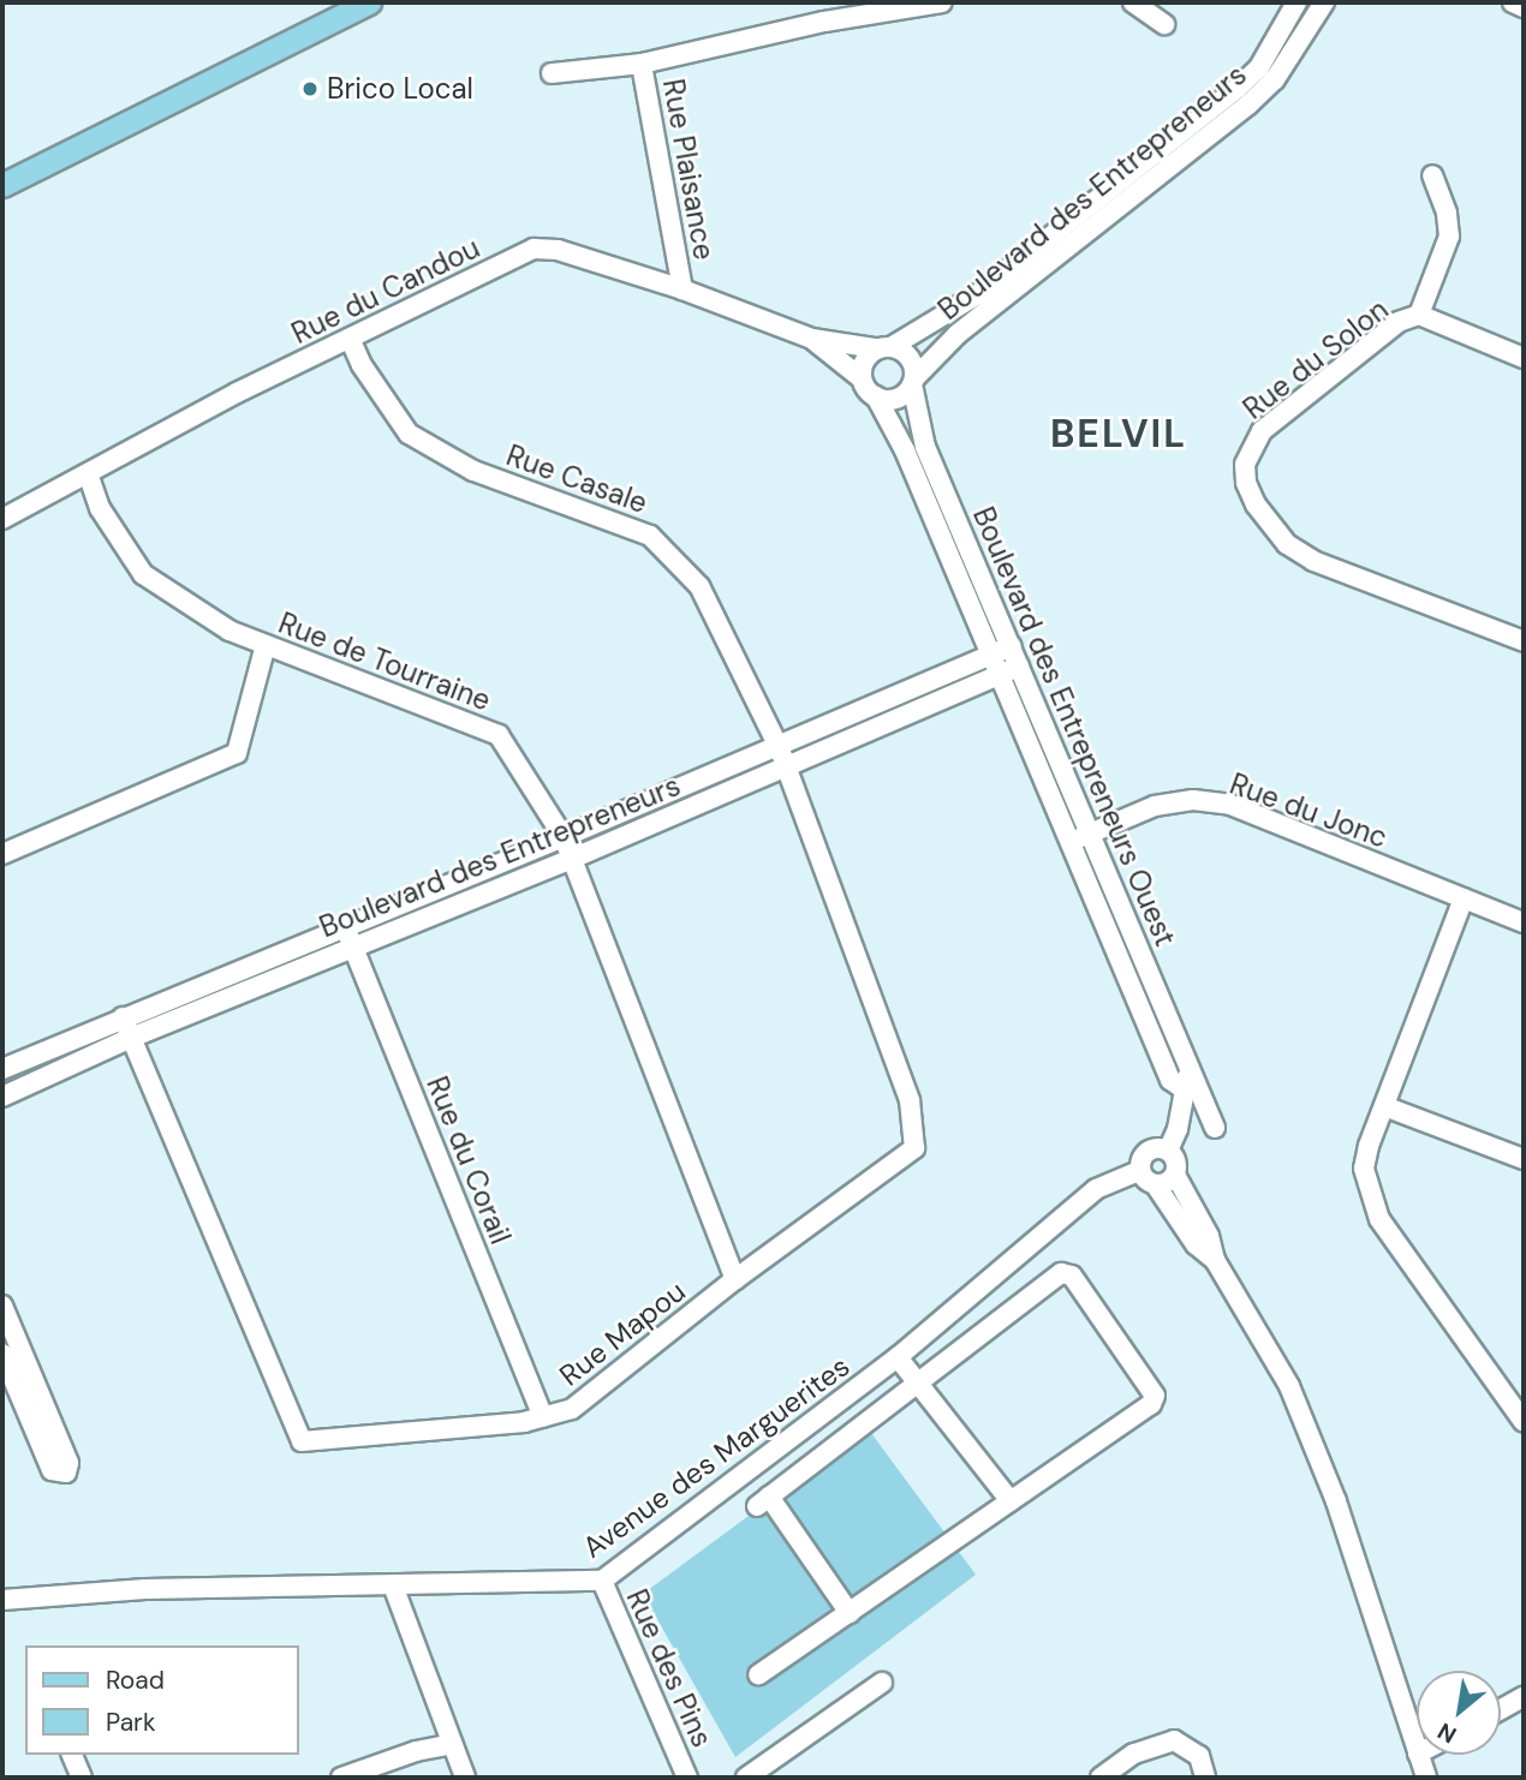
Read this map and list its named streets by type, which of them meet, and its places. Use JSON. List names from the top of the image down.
{
  "streets": {
    "street": [
      "Rue Plaisance",
      "Boulevard des Entrepreneurs",
      "Rue du Candou",
      "Rue du Solon",
      "Rue Casale",
      "Rue de Tourraine",
      "Boulevard des Entrepreneurs Ouest",
      "Rue du Jonc",
      "Rue du Corail",
      "Rue Mapou",
      "Avenue des Marguerites",
      "Rue des Pins"
    ]
  },
  "crossings": [
    ["Rue Plaisance", "Rue du Candou"],
    ["Boulevard des Entrepreneurs", "Rue du Candou"],
    ["Boulevard des Entrepreneurs", "Rue Casale"],
    ["Boulevard des Entrepreneurs", "Rue de Tourraine"],
    ["Boulevard des Entrepreneurs", "Boulevard des Entrepreneurs Ouest"],
    ["Boulevard des Entrepreneurs", "Rue du Corail"],
    ["Boulevard des Entrepreneurs", "Rue Mapou"],
    ["Rue du Candou", "Rue Casale"],
    ["Rue du Candou", "Rue de Tourraine"],
    ["Rue du Candou", "Boulevard des Entrepreneurs Ouest"],
    ["Rue Casale", "Rue Mapou"],
    ["Rue de Tourraine", "Rue Mapou"],
    ["Boulevard des Entrepreneurs Ouest", "Rue du Jonc"],
    ["Rue du Corail", "Rue Mapou"],
    ["Avenue des Marguerites", "Rue des Pins"]
  ],
  "districts": ["BELVIL"],
  "places": ["Brico Local"],
  "legend": ["Road", "Park"],
  "north": "bottom left"
}
